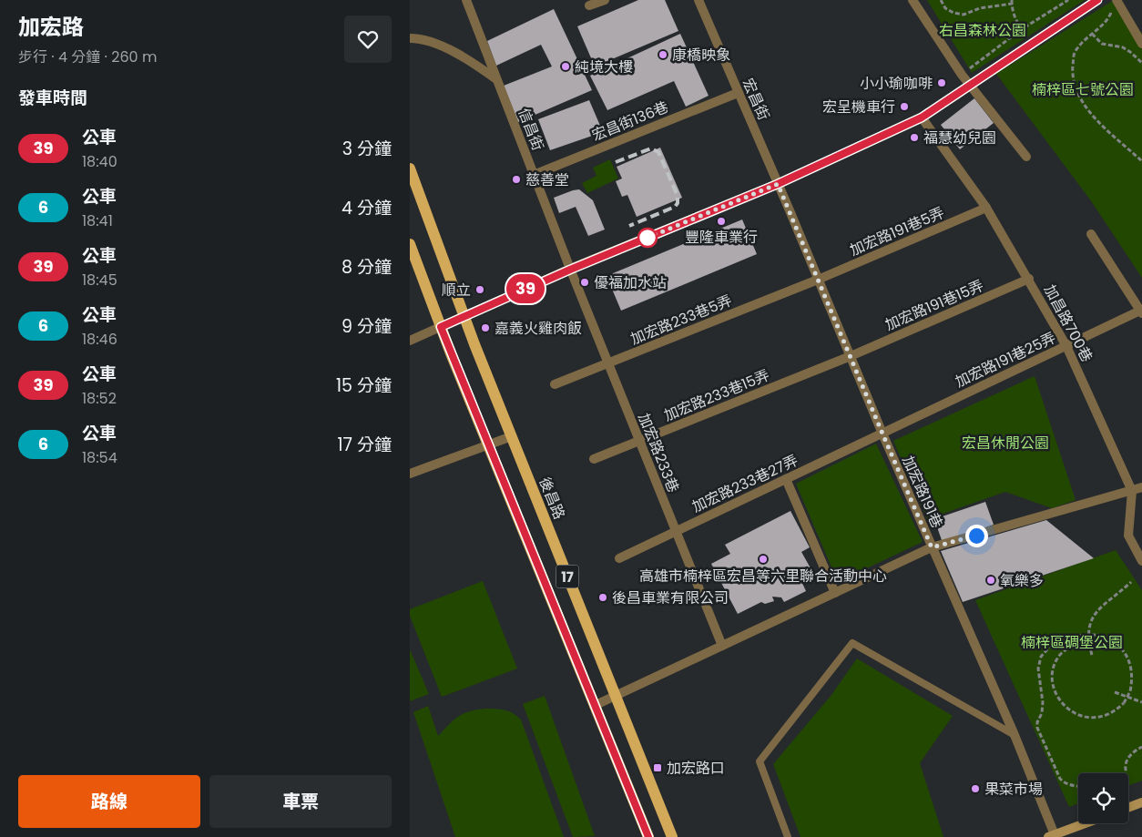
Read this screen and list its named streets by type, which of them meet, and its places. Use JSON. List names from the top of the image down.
{
  "streets": {
    "main road": ["後昌路", "17"],
    "street": [
      "宏昌街",
      "宏昌街136巷",
      "信昌街",
      "加宏路191巷5弄",
      "加宏路191巷15弄",
      "加宏路233巷5弄",
      "加昌路700巷",
      "加宏路191巷25弄",
      "加宏路233巷15弄",
      "加宏路233巷",
      "加宏路233巷27弄",
      "加宏路191巷"
    ]
  },
  "crossings": [
    ["宏昌街", "宏昌街136巷"],
    ["宏昌街", "加宏路191巷"],
    ["宏昌街136巷", "信昌街"],
    ["信昌街", "加宏路233巷"],
    ["加宏路191巷5弄", "加宏路233巷5弄"],
    ["加宏路191巷5弄", "加昌路700巷"],
    ["加宏路191巷5弄", "加宏路191巷"],
    ["加宏路191巷15弄", "加昌路700巷"],
    ["加宏路191巷15弄", "加宏路233巷15弄"],
    ["加宏路191巷15弄", "加宏路191巷"],
    ["加宏路233巷5弄", "加宏路233巷"],
    ["加宏路233巷5弄", "加宏路191巷"],
    ["加昌路700巷", "加宏路191巷25弄"],
    ["加宏路191巷25弄", "加宏路233巷27弄"],
    ["加宏路191巷25弄", "加宏路191巷"],
    ["加宏路233巷15弄", "加宏路233巷"],
    ["加宏路233巷15弄", "加宏路191巷"],
    ["加宏路233巷", "加宏路233巷27弄"],
    ["加宏路233巷27弄", "加宏路191巷"]
  ],
  "parks": [
    "右昌森林公園",
    "楠梓區七號公園",
    "宏昌休閒公園",
    "楠梓區碉堡公園"
  ],
  "places": {
    "other": [
      "康橋映象",
      "純境大樓",
      "小小瑜咖啡",
      "宏呈機車行",
      "福慧幼兒園",
      "慈善堂",
      "豐隆車業行",
      "優福加水站",
      "順立",
      "嘉義火雞肉飯",
      "高雄市楠梓區宏昌等六里聯合活動中心",
      "氧樂多",
      "後昌車業有限公司",
      "果菜市場"
    ],
    "transit": ["加宏路口"]
  },
  "lines": ["bus line 39"],
  "page": {
    "heading": [
      ["加宏路", "步行 · 4 分鐘 · 260 m"],
      "發車時間"
    ],
    "on_map": "39",
    "list": [
      {
        "mark": "39",
        "name": "公車",
        "note": "18:40",
        "value": "3 分鐘"
      },
      {
        "mark": "6",
        "name": "公車",
        "note": "18:41",
        "value": "4 分鐘"
      },
      {
        "mark": "39",
        "name": "公車",
        "note": "18:45",
        "value": "8 分鐘"
      },
      {
        "mark": "6",
        "name": "公車",
        "note": "18:46",
        "value": "9 分鐘"
      },
      {
        "mark": "39",
        "name": "公車",
        "note": "18:52",
        "value": "15 分鐘"
      },
      {
        "mark": "6",
        "name": "公車",
        "note": "18:54",
        "value": "17 分鐘"
      }
    ],
    "buttons": ["路線", "車票"]
  }
}
